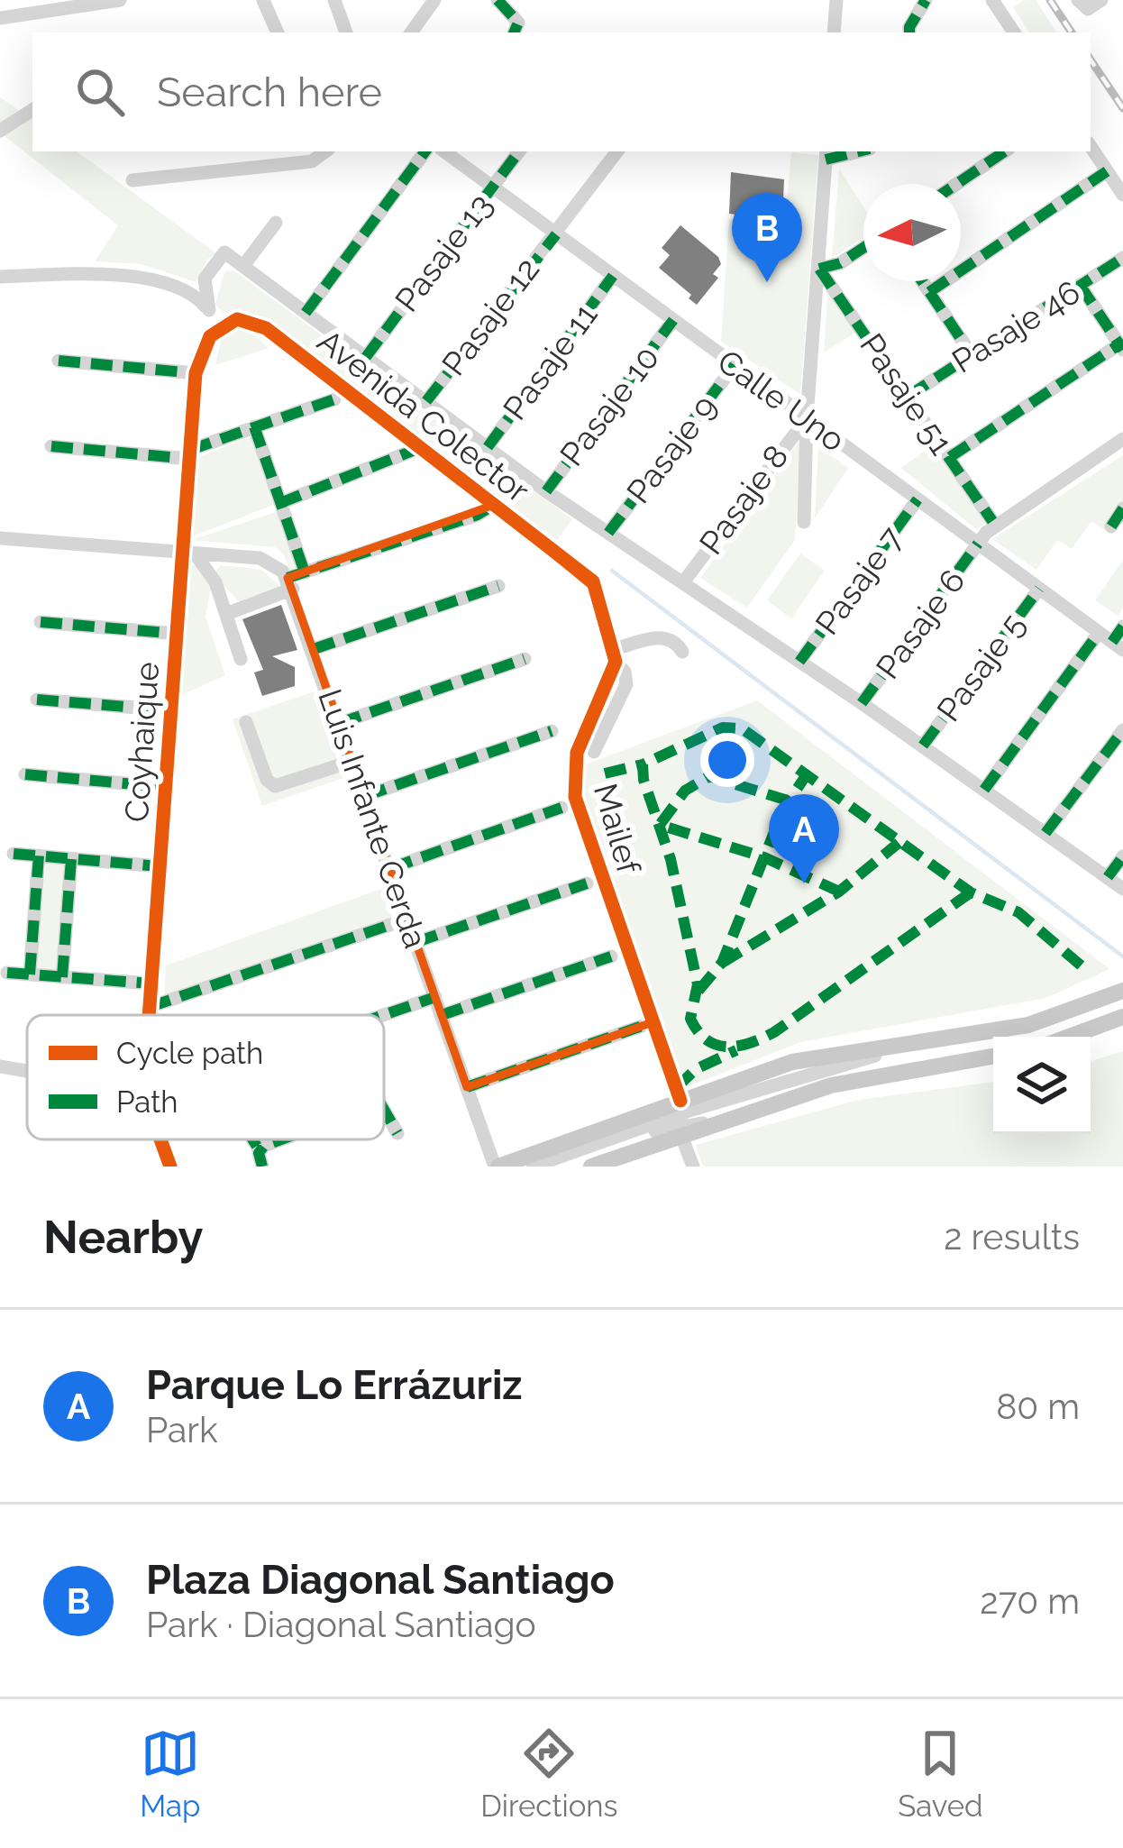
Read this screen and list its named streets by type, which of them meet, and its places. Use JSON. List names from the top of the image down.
{
  "streets": {
    "street": [
      "Pasaje 13",
      "Pasaje 12",
      "Pasaje 46",
      "Pasaje 11",
      "Pasaje 51",
      "Calle Uno",
      "Pasaje 10",
      "Avenida Colector",
      "Pasaje 9",
      "Pasaje 8",
      "Pasaje 7",
      "Pasaje 6",
      "Pasaje 5",
      "Coyhaique",
      "Luis Infante Cerda",
      "Mailef"
    ]
  },
  "crossings": [
    ["Pasaje 13", "Calle Uno"],
    ["Pasaje 13", "Avenida Colector"],
    ["Pasaje 12", "Calle Uno"],
    ["Pasaje 12", "Avenida Colector"],
    ["Pasaje 46", "Pasaje 51"],
    ["Pasaje 11", "Calle Uno"],
    ["Pasaje 11", "Avenida Colector"],
    ["Calle Uno", "Pasaje 10"],
    ["Calle Uno", "Pasaje 9"],
    ["Calle Uno", "Pasaje 8"],
    ["Calle Uno", "Pasaje 7"],
    ["Calle Uno", "Pasaje 6"],
    ["Calle Uno", "Pasaje 5"],
    ["Pasaje 10", "Avenida Colector"],
    ["Avenida Colector", "Pasaje 9"],
    ["Avenida Colector", "Pasaje 8"],
    ["Avenida Colector", "Pasaje 7"],
    ["Avenida Colector", "Pasaje 6"],
    ["Avenida Colector", "Pasaje 5"],
    ["Avenida Colector", "Coyhaique"],
    ["Avenida Colector", "Mailef"]
  ],
  "legend": ["Cycle path", "Path"],
  "north": "left",
  "page": {
    "search": "Search here",
    "pins": ["B", "A"],
    "heading": ["Nearby", "2 results"],
    "list": [
      {
        "mark": "A",
        "name": "Parque Lo Errázuriz",
        "note": "Park",
        "value": "80 m"
      },
      {
        "mark": "B",
        "name": "Plaza Diagonal Santiago",
        "note": "Park · Diagonal Santiago",
        "value": "270 m"
      }
    ],
    "nav": ["Map", "Directions", "Saved"]
  }
}
